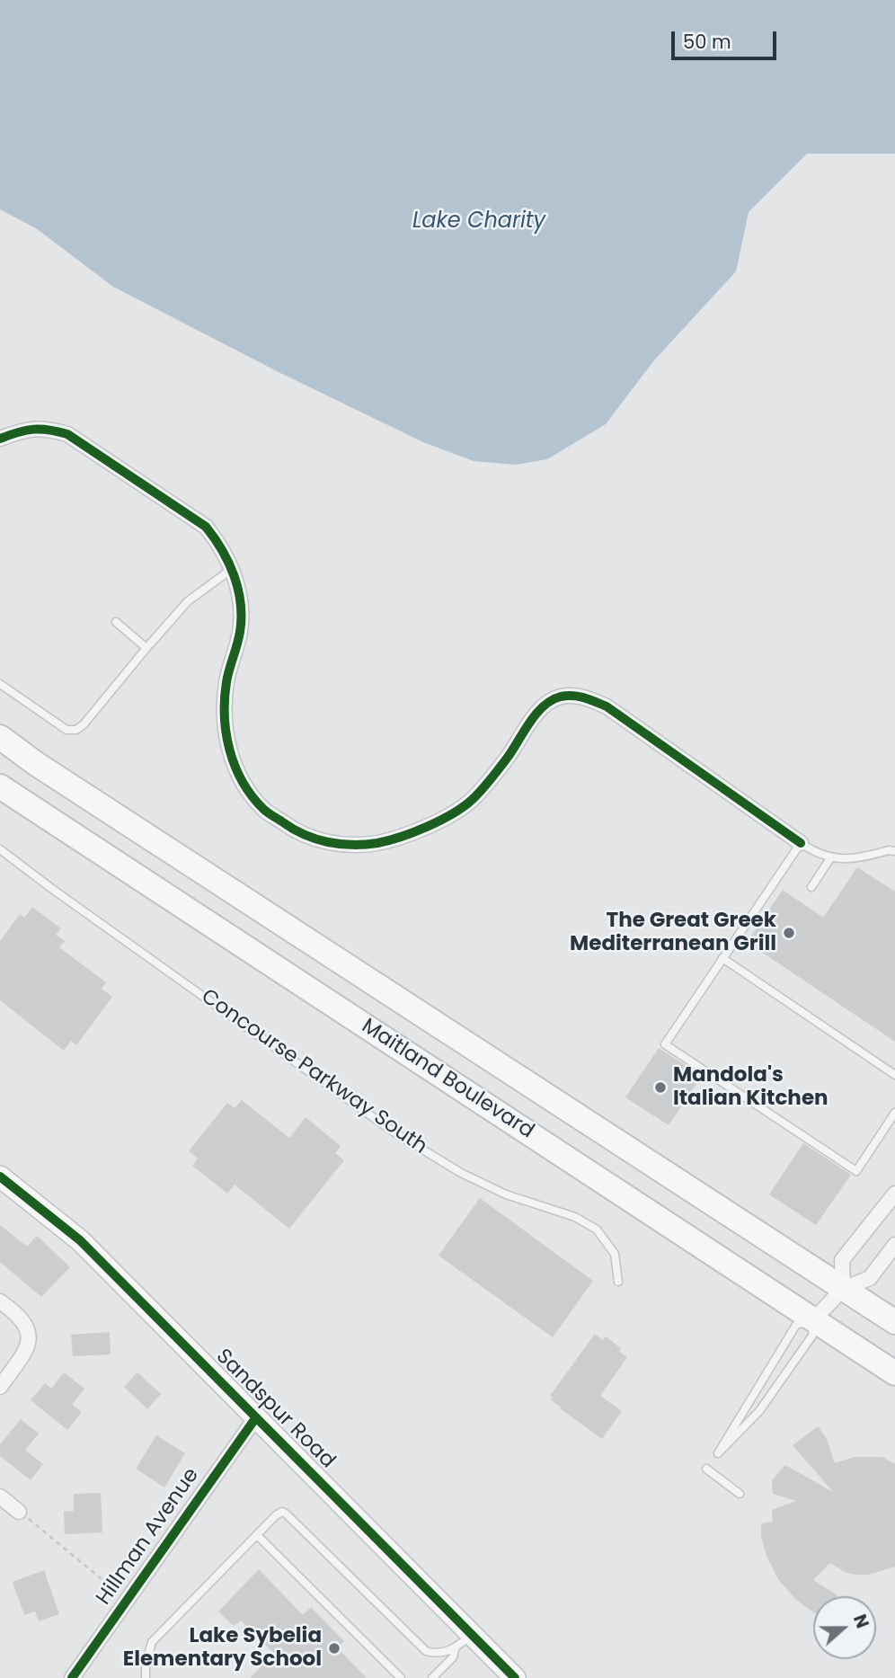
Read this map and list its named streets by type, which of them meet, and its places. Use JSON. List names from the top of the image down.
{
  "streets": {
    "main road": ["Maitland Boulevard"],
    "street": ["Sandspur Road", "Hillman Avenue"],
    "lane": ["Concourse Parkway South"]
  },
  "crossings": [
    ["Sandspur Road", "Hillman Avenue"]
  ],
  "water": ["Lake Charity"],
  "places": ["The Great Greek Mediterranean Grill", "Mandola's Italian Kitchen", "Lake Sybelia Elementary School"],
  "scale_bar": "50 m",
  "north": "right"
}
